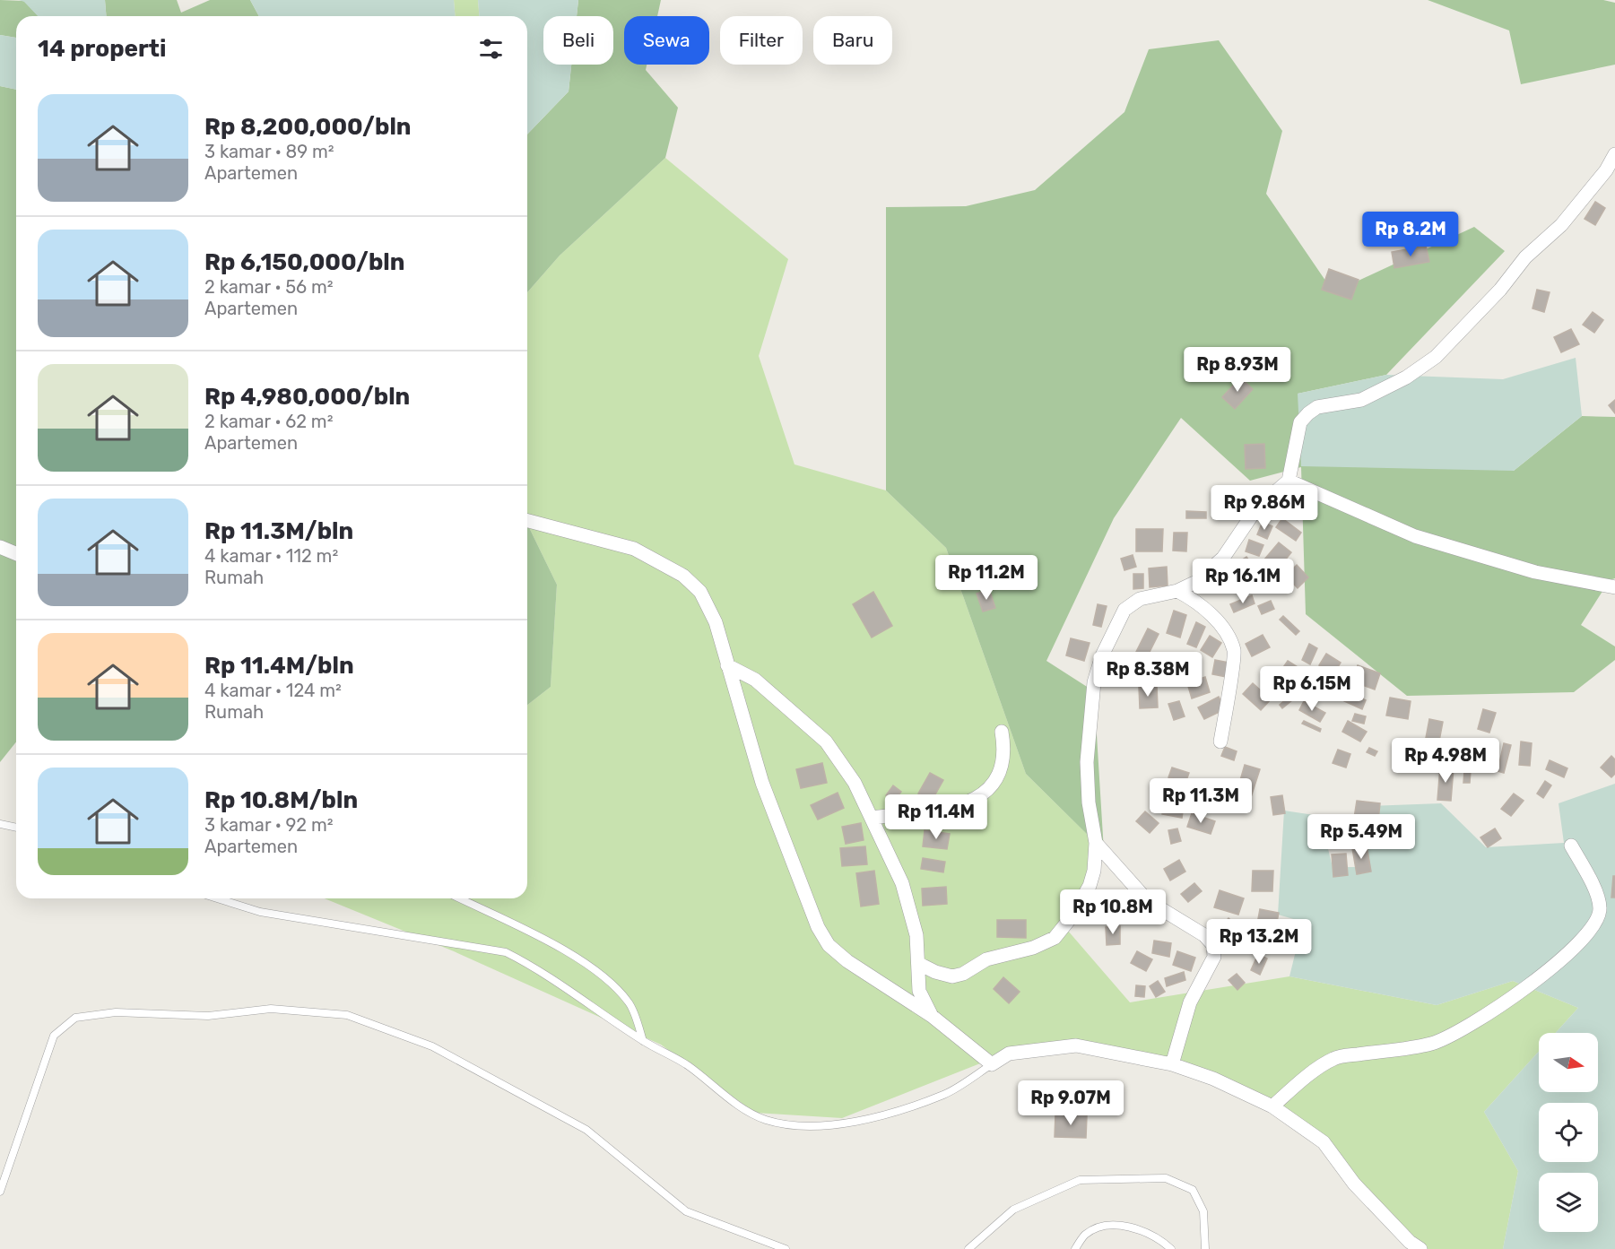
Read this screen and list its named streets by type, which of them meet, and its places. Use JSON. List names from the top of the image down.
{
  "north": "right",
  "page": {
    "chip": [
      "Beli",
      "Sewa",
      "Filter",
      "Baru"
    ],
    "heading": "14 properti",
    "list": [
      {
        "name": "Rp 8,200,000/bln",
        "note": "3 kamar · 89 m² · Apartemen"
      },
      {
        "name": "Rp 6,150,000/bln",
        "note": "2 kamar · 56 m² · Apartemen"
      },
      {
        "name": "Rp 4,980,000/bln",
        "note": "2 kamar · 62 m² · Apartemen"
      },
      {
        "name": "Rp 11.3M/bln",
        "note": "4 kamar · 112 m² · Rumah"
      },
      {
        "name": "Rp 11.4M/bln",
        "note": "4 kamar · 124 m² · Rumah"
      },
      {
        "name": "Rp 10.8M/bln",
        "note": "3 kamar · 92 m² · Apartemen"
      }
    ],
    "price": [
      "Rp 8.2M",
      "Rp 8.93M",
      "Rp 9.86M",
      "Rp 11.2M",
      "Rp 16.1M",
      "Rp 8.38M",
      "Rp 6.15M",
      "Rp 4.98M",
      "Rp 11.3M",
      "Rp 11.4M",
      "Rp 5.49M",
      "Rp 10.8M",
      "Rp 13.2M",
      "Rp 9.07M"
    ]
  }
}
